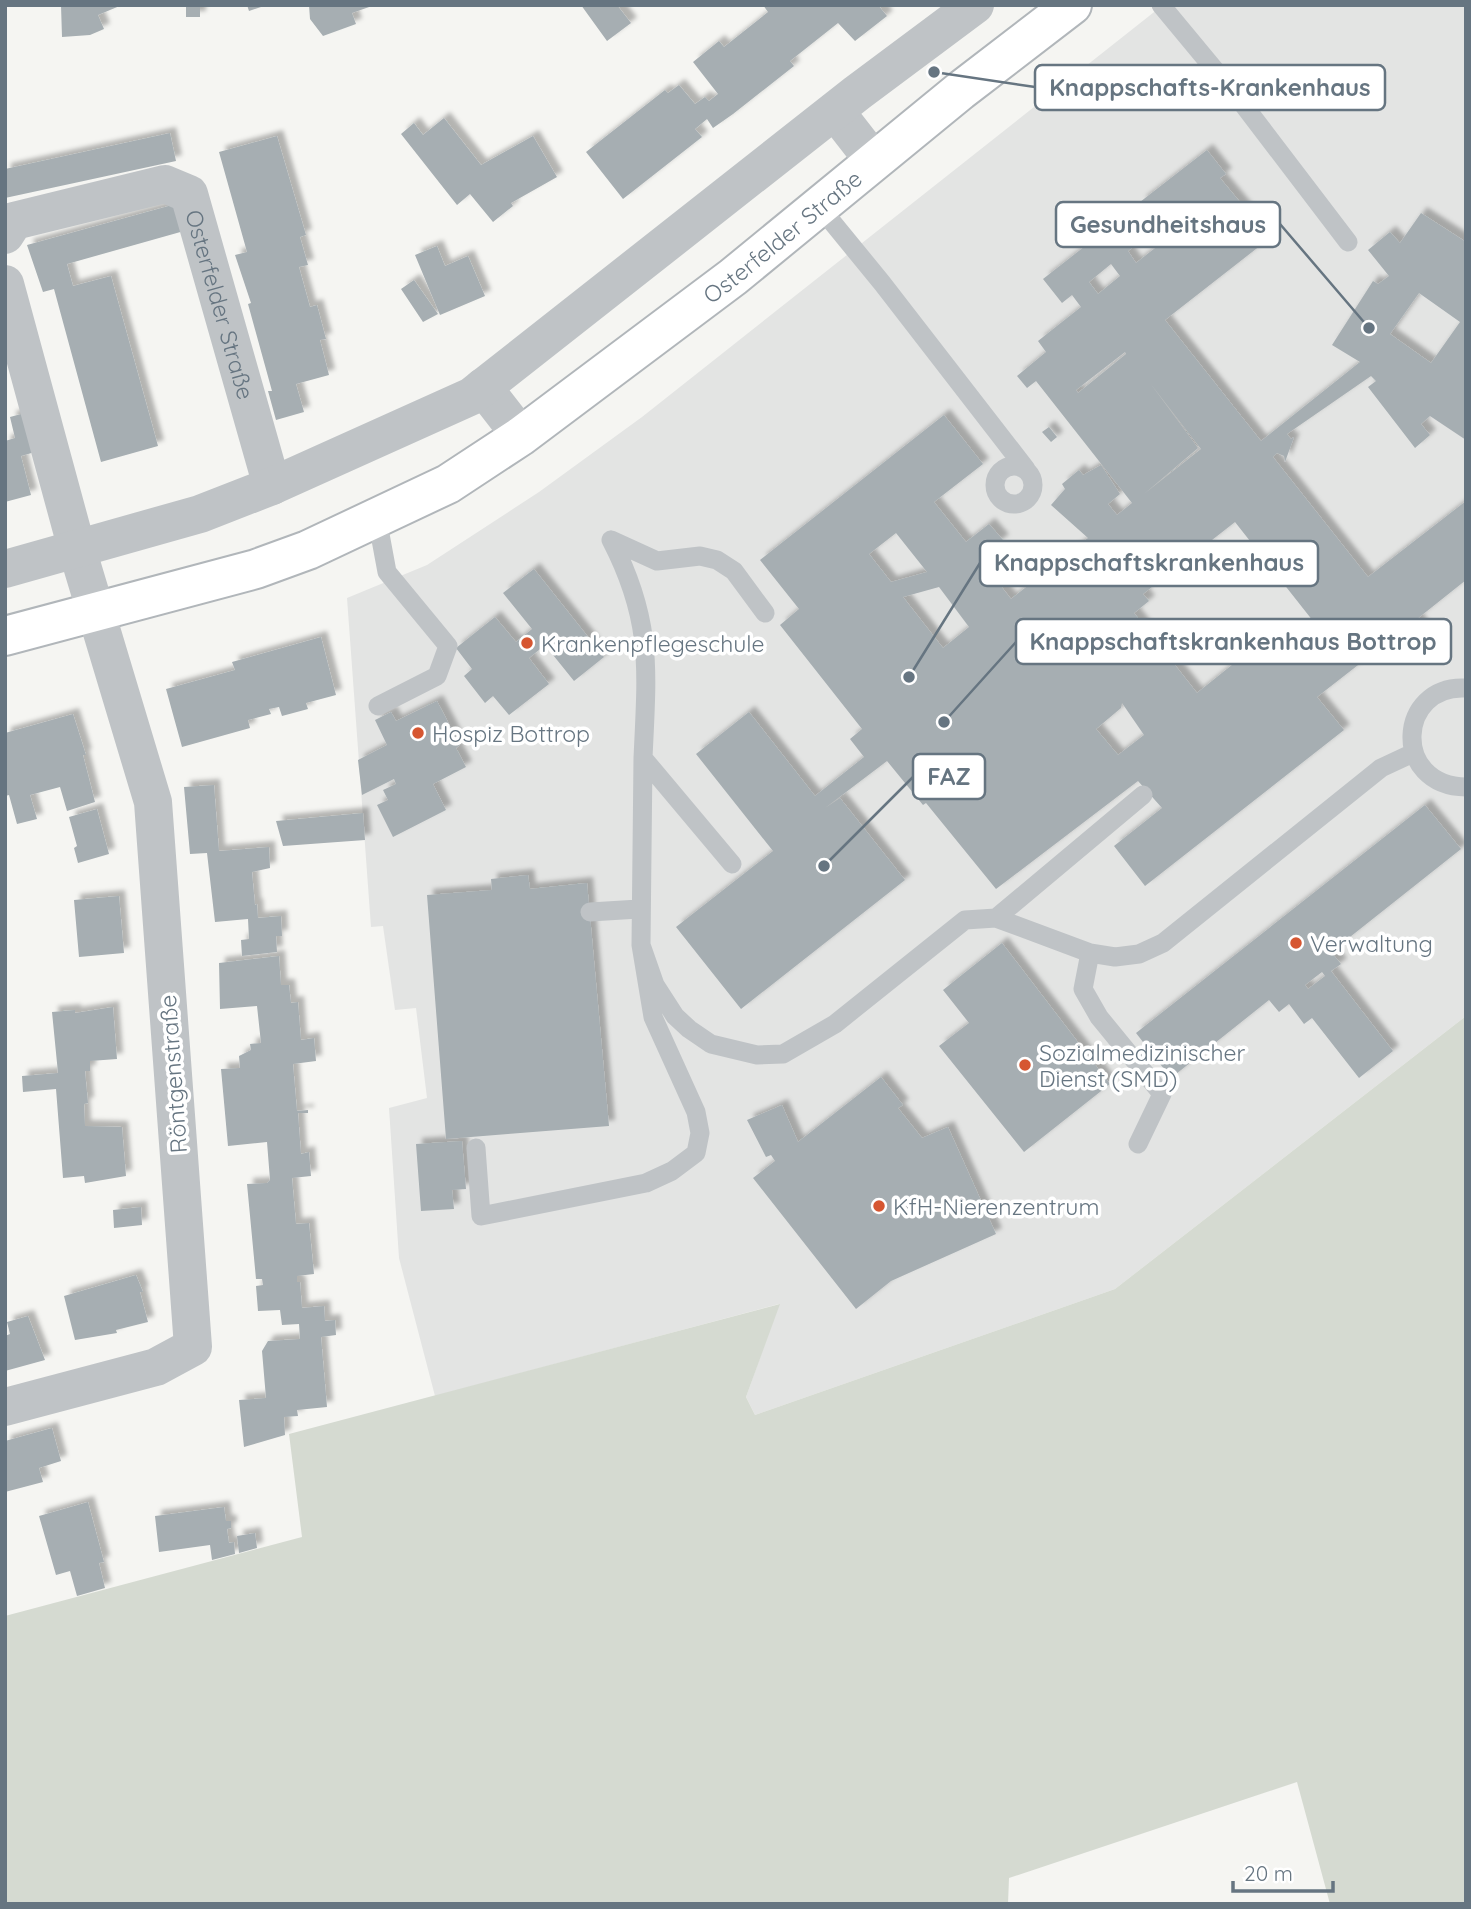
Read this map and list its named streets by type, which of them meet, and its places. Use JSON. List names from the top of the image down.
{
  "streets": {
    "main road": ["Osterfelder Straße"],
    "street": ["Röntgenstraße"]
  },
  "crossings": [
    ["Osterfelder Straße", "Röntgenstraße"]
  ],
  "places": [
    "Knappschafts-Krankenhaus",
    "Gesundheitshaus",
    "Krankenpflegeschule",
    "Knappschaftskrankenhaus",
    "Knappschaftskrankenhaus Bottrop",
    "Hospiz Bottrop",
    "FAZ",
    "Verwaltung",
    "Sozialmedizinischer Dienst (SMD)",
    "KfH-Nierenzentrum"
  ],
  "scale_bar": "20 m"
}
